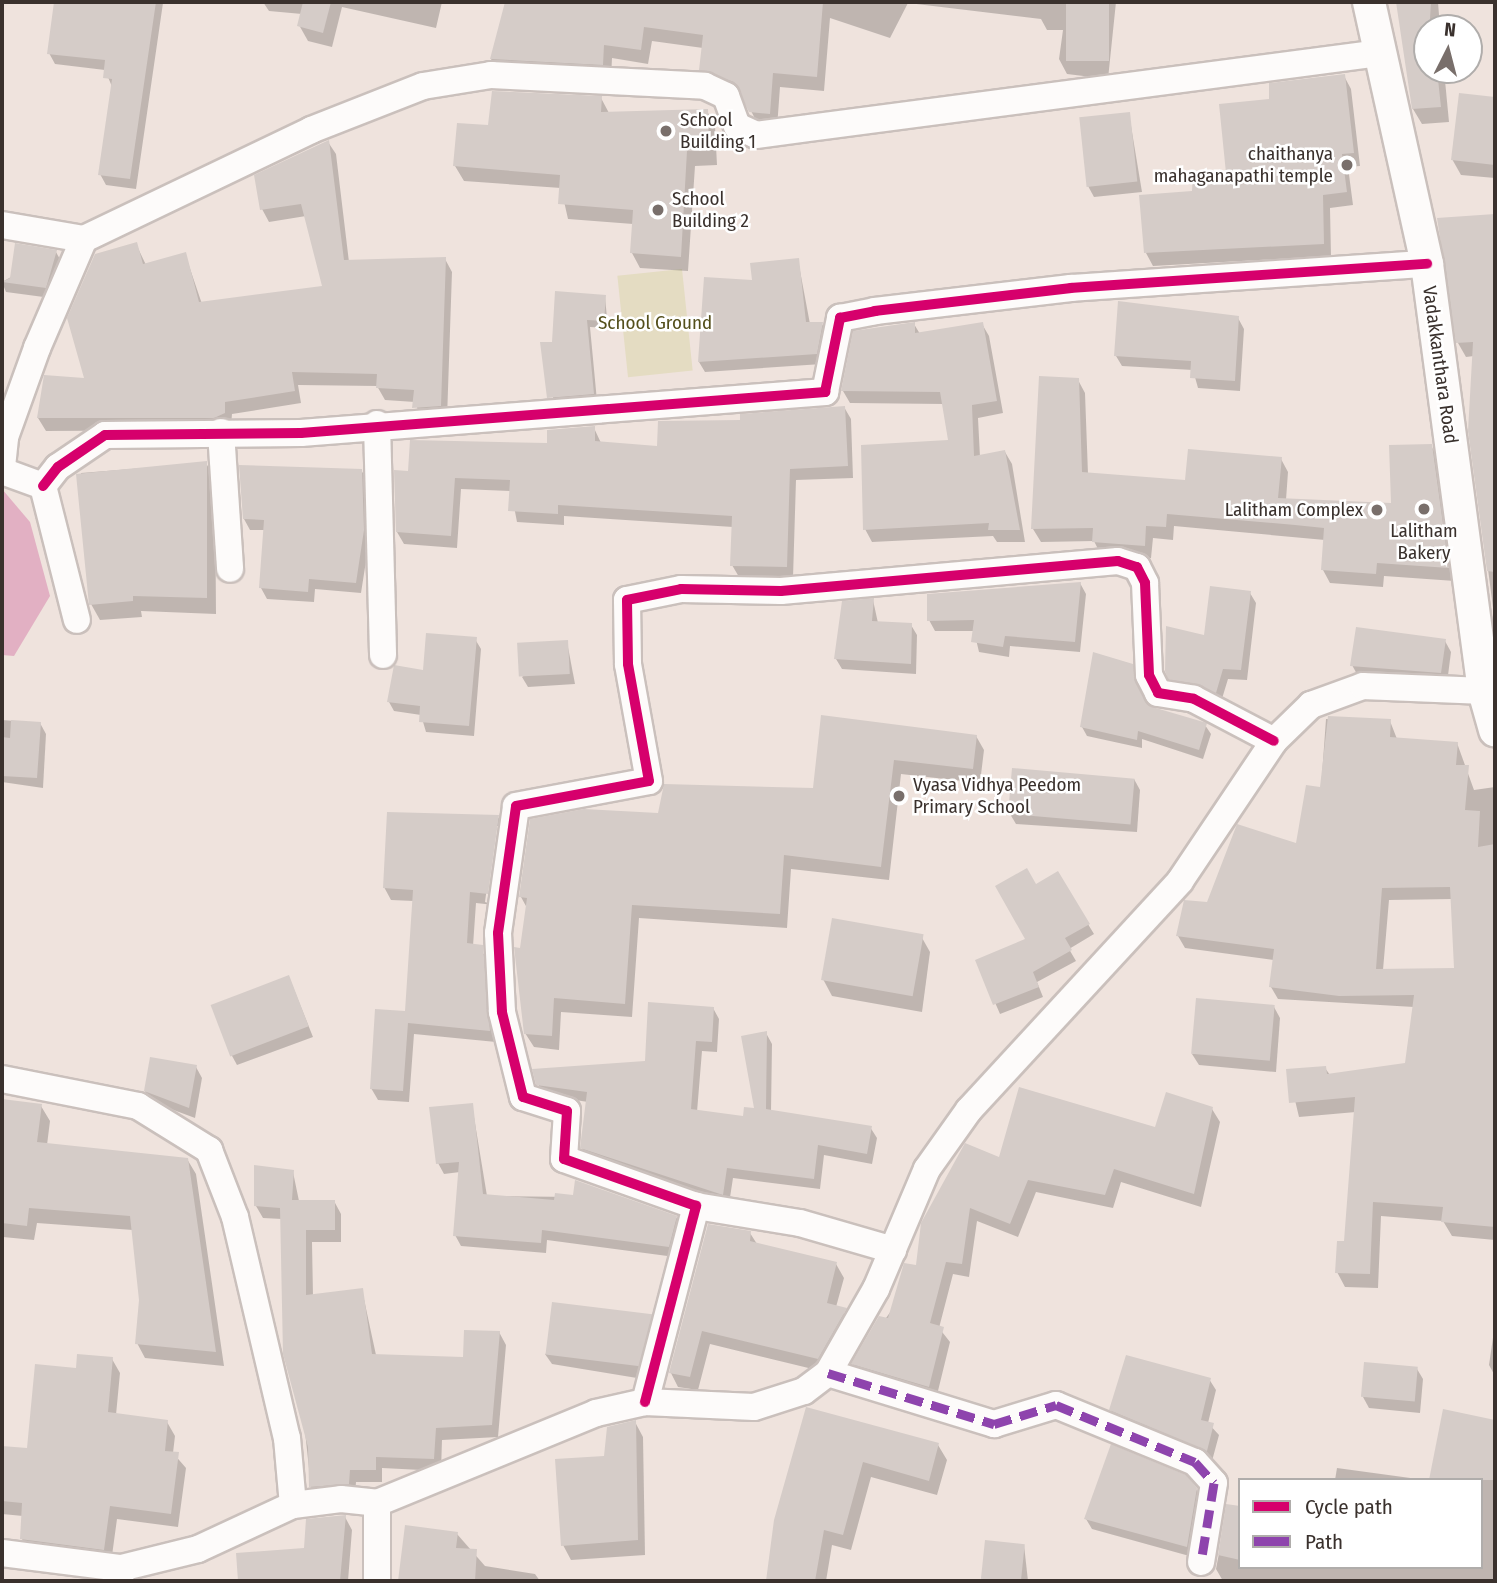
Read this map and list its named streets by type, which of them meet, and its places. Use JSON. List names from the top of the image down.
{
  "streets": {
    "street": ["Vadakkanthara Road"]
  },
  "parks": ["School Ground"],
  "places": [
    "School Building 1",
    "chaithanya mahaganapathi temple",
    "School Building 2",
    "Lalitham Bakery",
    "Lalitham Complex",
    "Vyasa Vidhya Peedom Primary School"
  ],
  "legend": ["Cycle path", "Path"],
  "north": "top"
}
